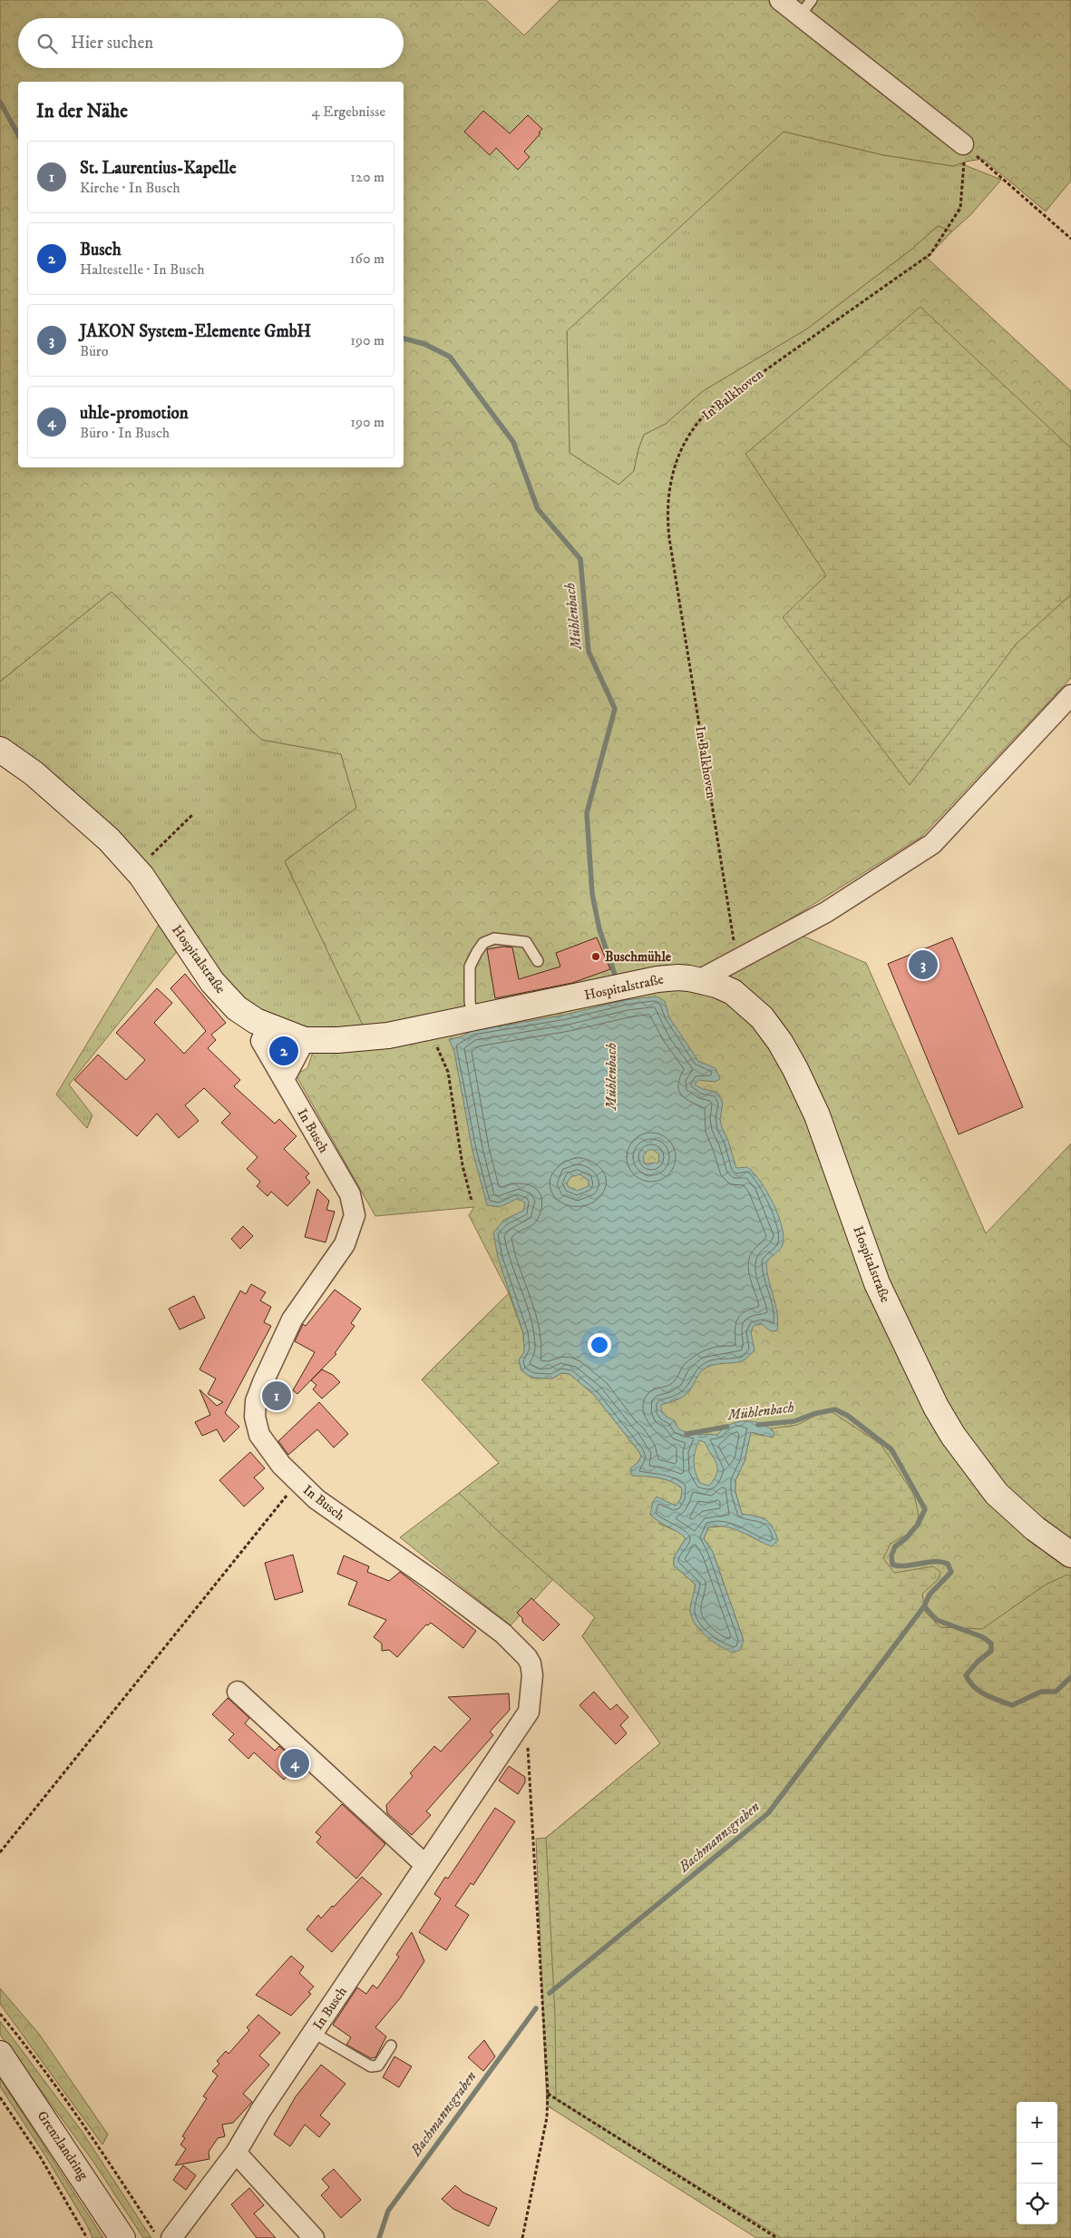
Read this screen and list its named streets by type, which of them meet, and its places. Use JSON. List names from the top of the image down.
{
  "streets": {
    "street": ["Hospitalstraße", "In Busch", "Grenzlandring"],
    "path": ["In Balkhoven"]
  },
  "crossings": [
    ["Hospitalstraße", "In Busch"]
  ],
  "water": ["Mühlenbach", "Bachmannsgraben"],
  "places": ["Buschmühle"],
  "page": {
    "search": "Hier suchen",
    "heading": ["In der Nähe", "4 Ergebnisse"],
    "list": [
      {
        "mark": "1",
        "name": "St. Laurentius-Kapelle",
        "note": "Kirche · In Busch",
        "value": "120 m"
      },
      {
        "mark": "2",
        "name": "Busch",
        "note": "Haltestelle · In Busch",
        "value": "160 m"
      },
      {
        "mark": "3",
        "name": "JAKON System-Elemente GmbH",
        "note": "Büro",
        "value": "190 m"
      },
      {
        "mark": "4",
        "name": "uhle-promotion",
        "note": "Büro · In Busch",
        "value": "190 m"
      }
    ],
    "pins": [
      "3",
      "2",
      "1",
      "4"
    ],
    "map_buttons": ["+", "−"]
  }
}
